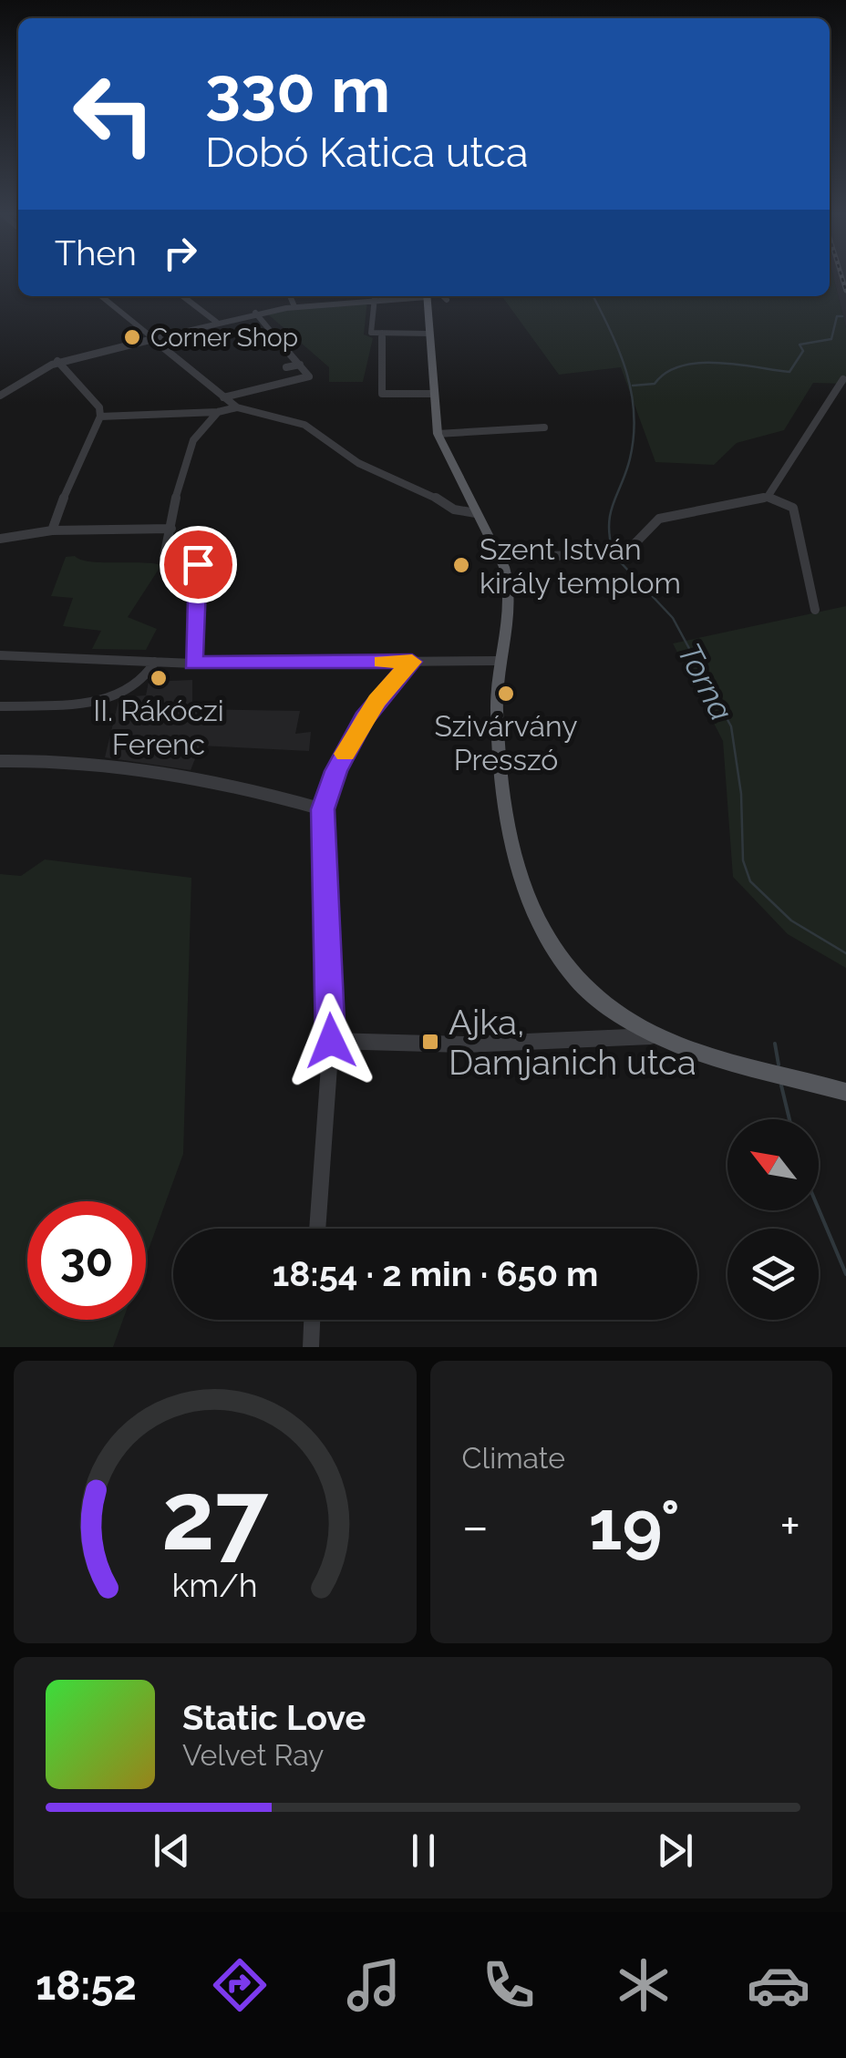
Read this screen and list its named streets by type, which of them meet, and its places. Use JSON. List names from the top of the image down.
{
  "water": ["Torna"],
  "places": {
    "other": [
      "Corner Shop",
      "Szent István király templom",
      "II. Rákóczi Ferenc",
      "Szivárvány Presszó"
    ],
    "transit": ["Ajka, Damjanich utca"]
  },
  "north": "top left",
  "page": {
    "turn": ["330 m", "Dobó Katica utca"],
    "then": "Then",
    "limit": "30",
    "trip": "18:54 · 2 min · 650 m",
    "tile": "Climate",
    "heat": ["−", "19°", "+"],
    "song": ["Static Love", "Velvet Ray"],
    "tabs": "18:52",
    "gauge": ["27", "km/h"]
  }
}
